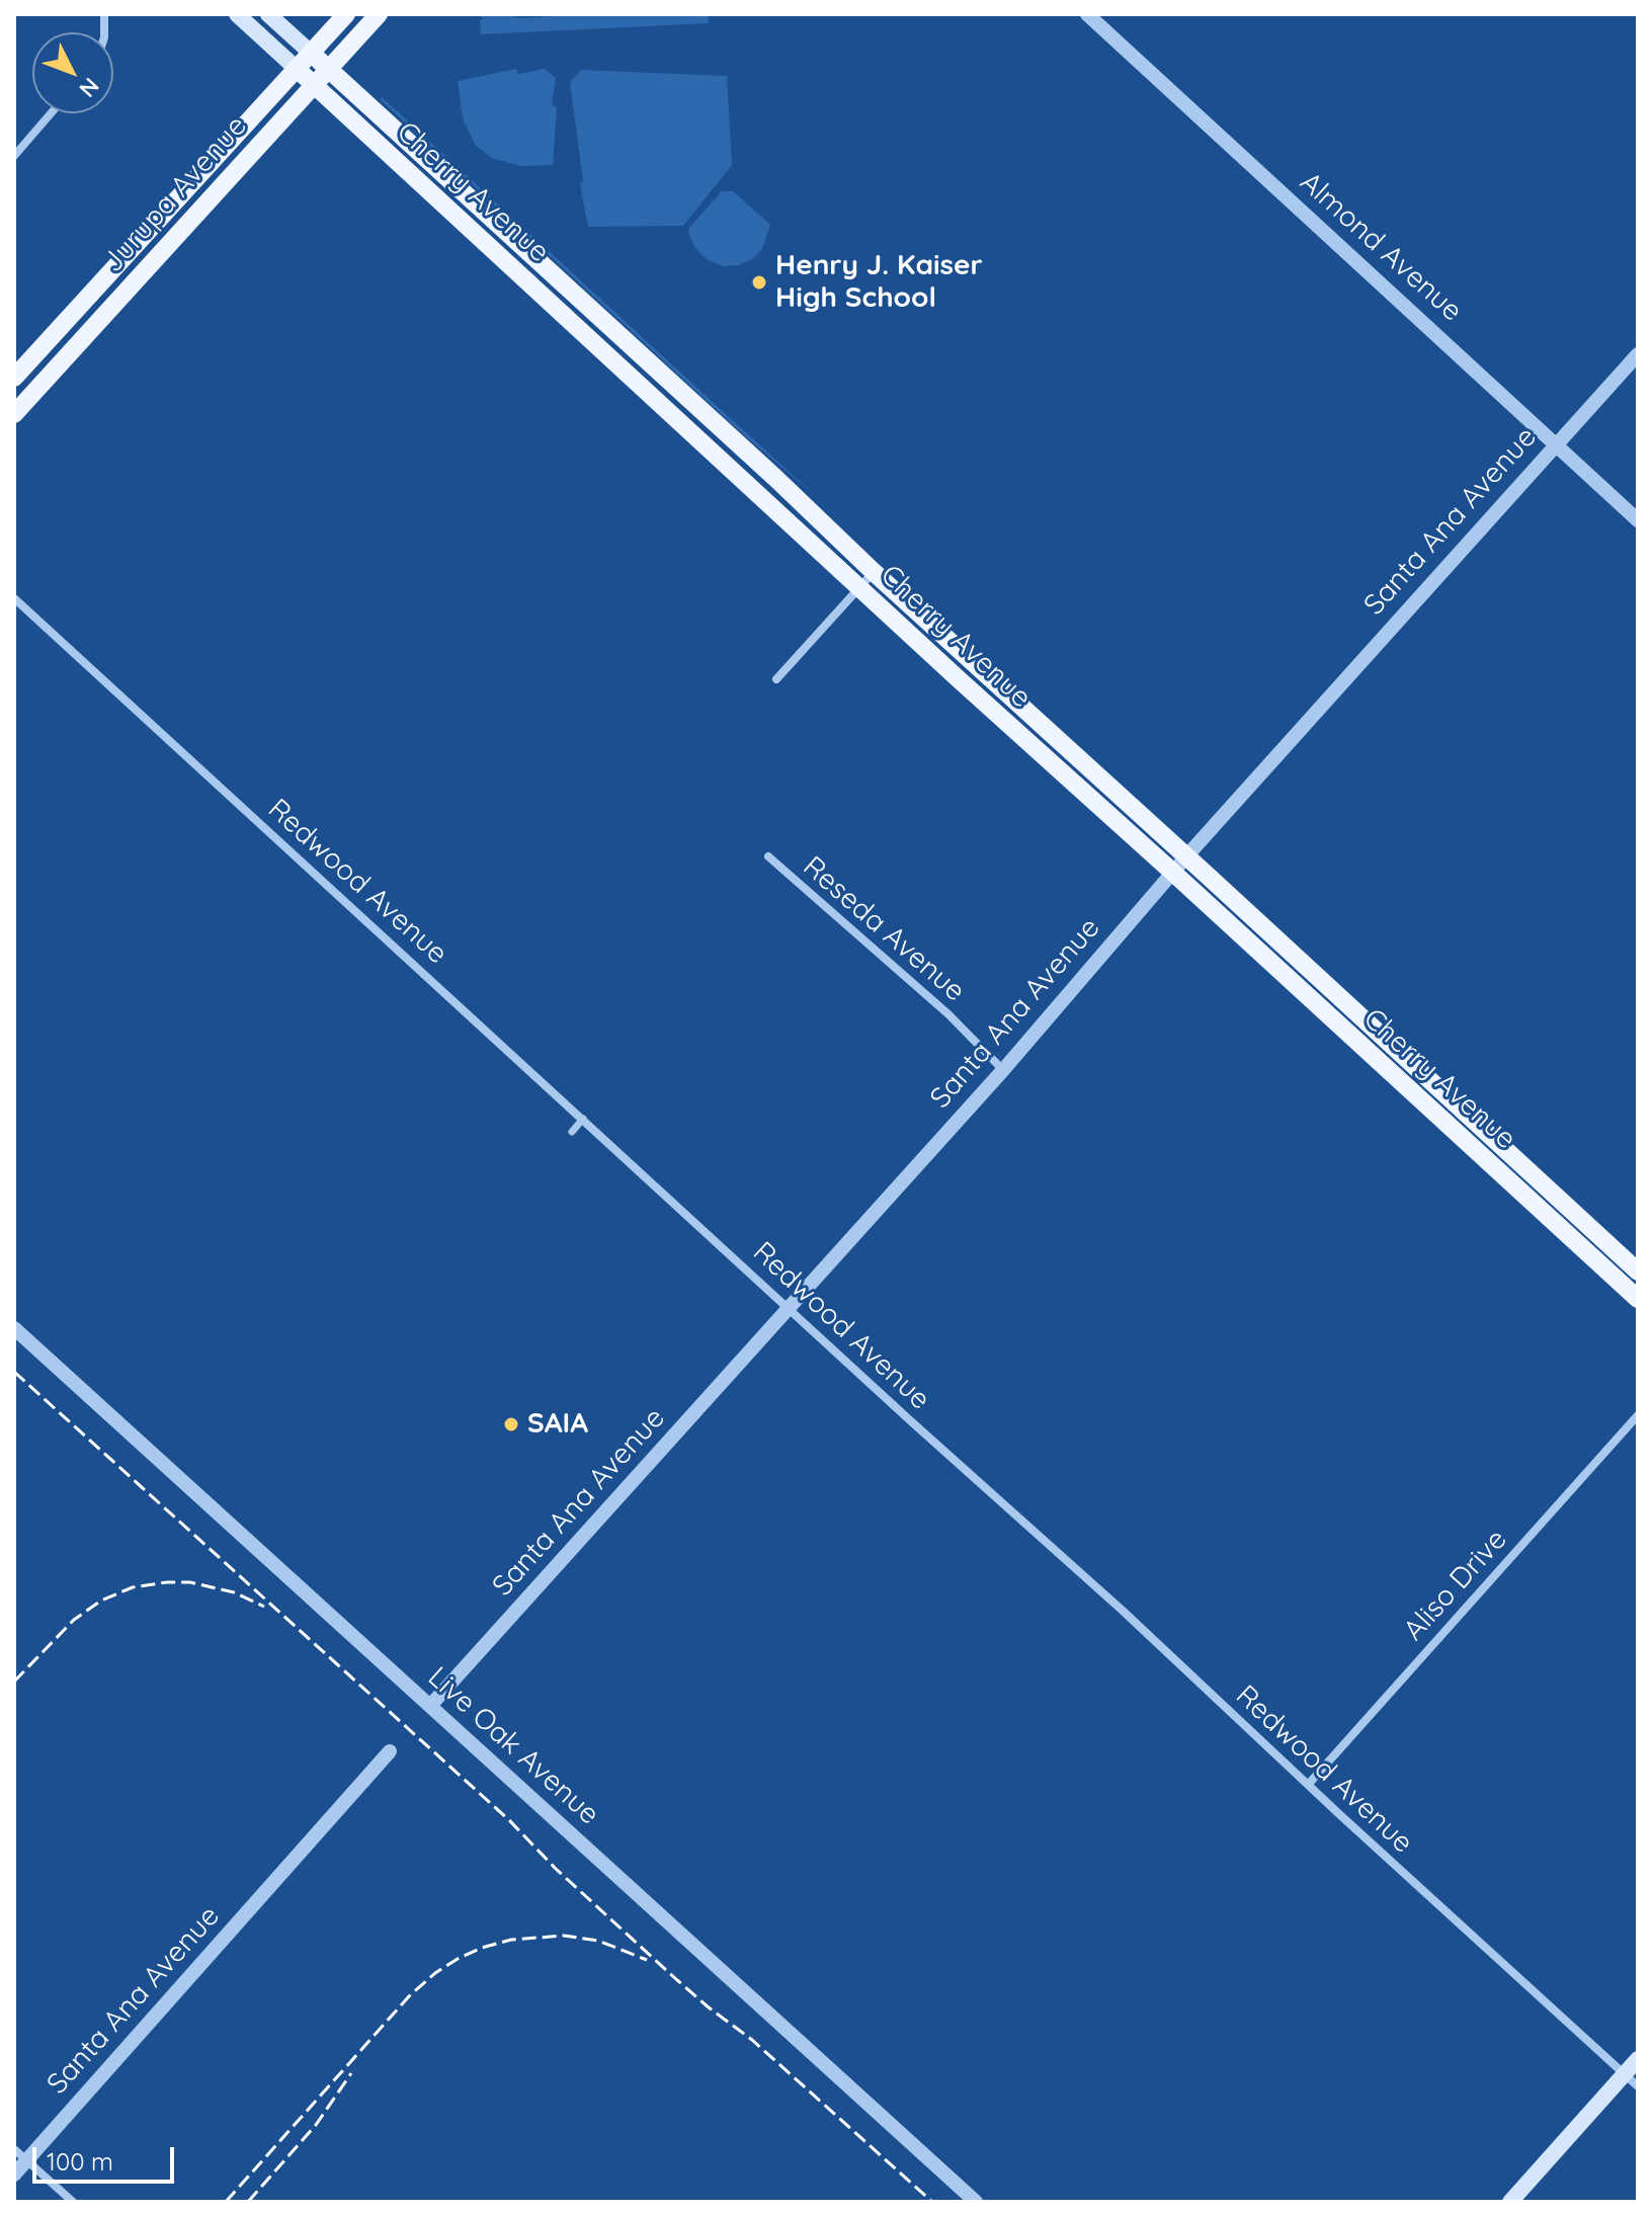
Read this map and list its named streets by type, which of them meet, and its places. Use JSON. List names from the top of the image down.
{
  "streets": {
    "main road": ["Cherry Avenue", "Jurupa Avenue"],
    "street": [
      "Almond Avenue",
      "Santa Ana Avenue",
      "Redwood Avenue",
      "Reseda Avenue",
      "Aliso Drive",
      "Live Oak Avenue"
    ]
  },
  "crossings": [
    ["Cherry Avenue", "Jurupa Avenue"],
    ["Cherry Avenue", "Santa Ana Avenue"],
    ["Almond Avenue", "Santa Ana Avenue"],
    ["Santa Ana Avenue", "Redwood Avenue"],
    ["Santa Ana Avenue", "Reseda Avenue"],
    ["Santa Ana Avenue", "Live Oak Avenue"],
    ["Redwood Avenue", "Aliso Drive"]
  ],
  "places": ["Henry J. Kaiser High School", "SAIA"],
  "scale_bar": "100 m",
  "north": "bottom right"
}
